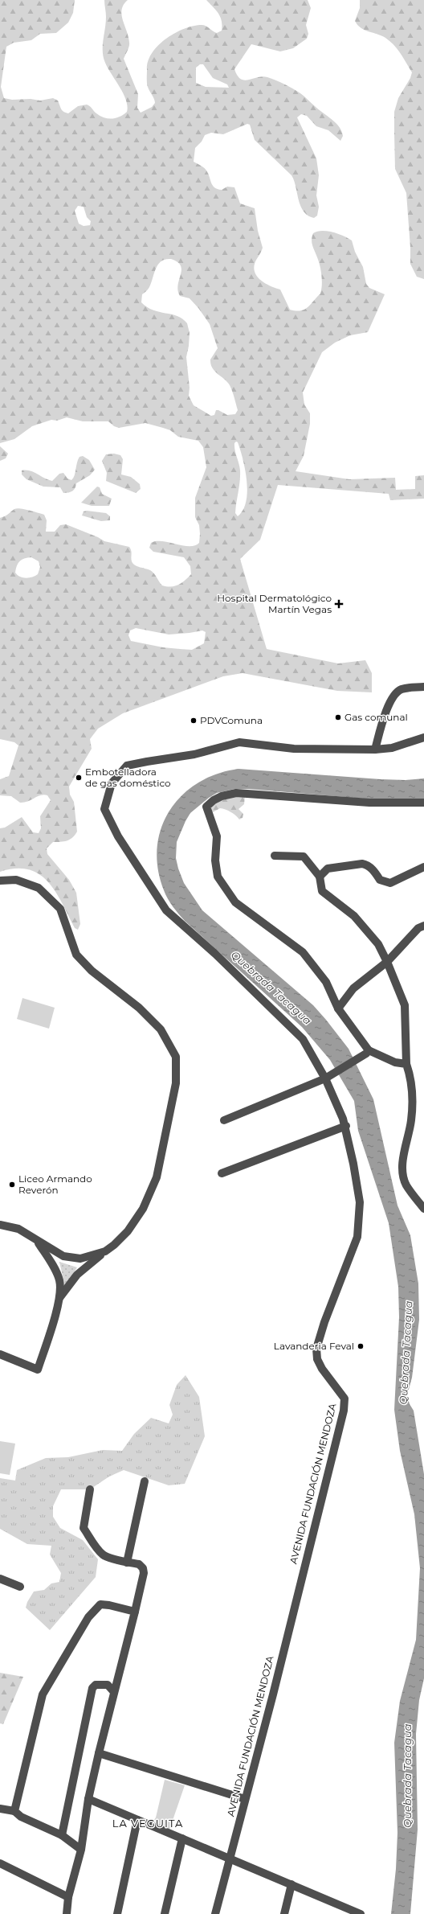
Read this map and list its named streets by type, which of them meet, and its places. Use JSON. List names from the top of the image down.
{
  "streets": {
    "street": ["AVENIDA FUNDACIÓN MENDOZA"]
  },
  "districts": ["LA VEGUITA"],
  "water": ["Quebrada Tacagua"],
  "places": {
    "health": ["Hospital Dermatológico Martín Vegas"],
    "other": [
      "Gas comunal",
      "PDVComuna",
      "Embotelladora de gas doméstico",
      "Liceo Armando Reverón",
      "Lavanderia Feval"
    ]
  }
}
